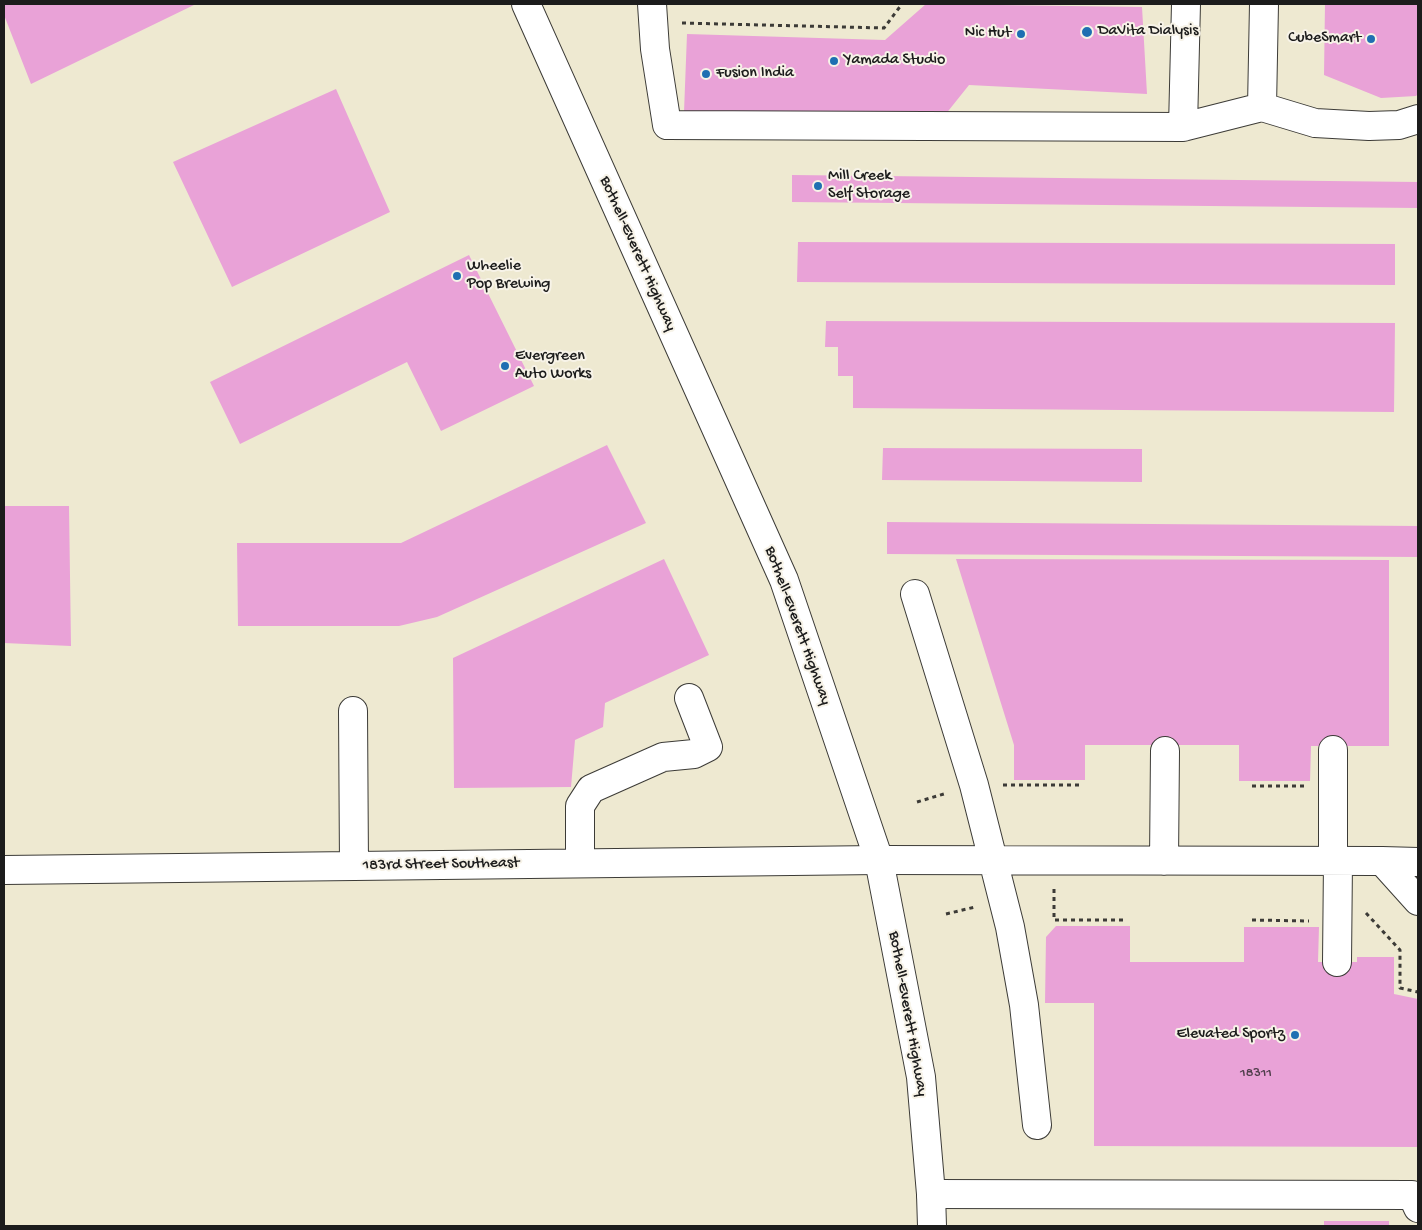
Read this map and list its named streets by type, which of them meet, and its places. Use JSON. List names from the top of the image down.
{
  "streets": {
    "main road": ["Bothell-Everett Highway", "183rd Street Southeast"]
  },
  "crossings": [
    ["Bothell-Everett Highway", "183rd Street Southeast"]
  ],
  "places": [
    "DaVita Dialysis",
    "Nic Hut",
    "CubeSmart",
    "Yamada Studio",
    "Fusion India",
    "Mill Creek Self Storage",
    "Wheelie Pop Brewing",
    "Evergreen Auto Works",
    "Elevated Sportz"
  ],
  "house_numbers": ["18311"]
}
